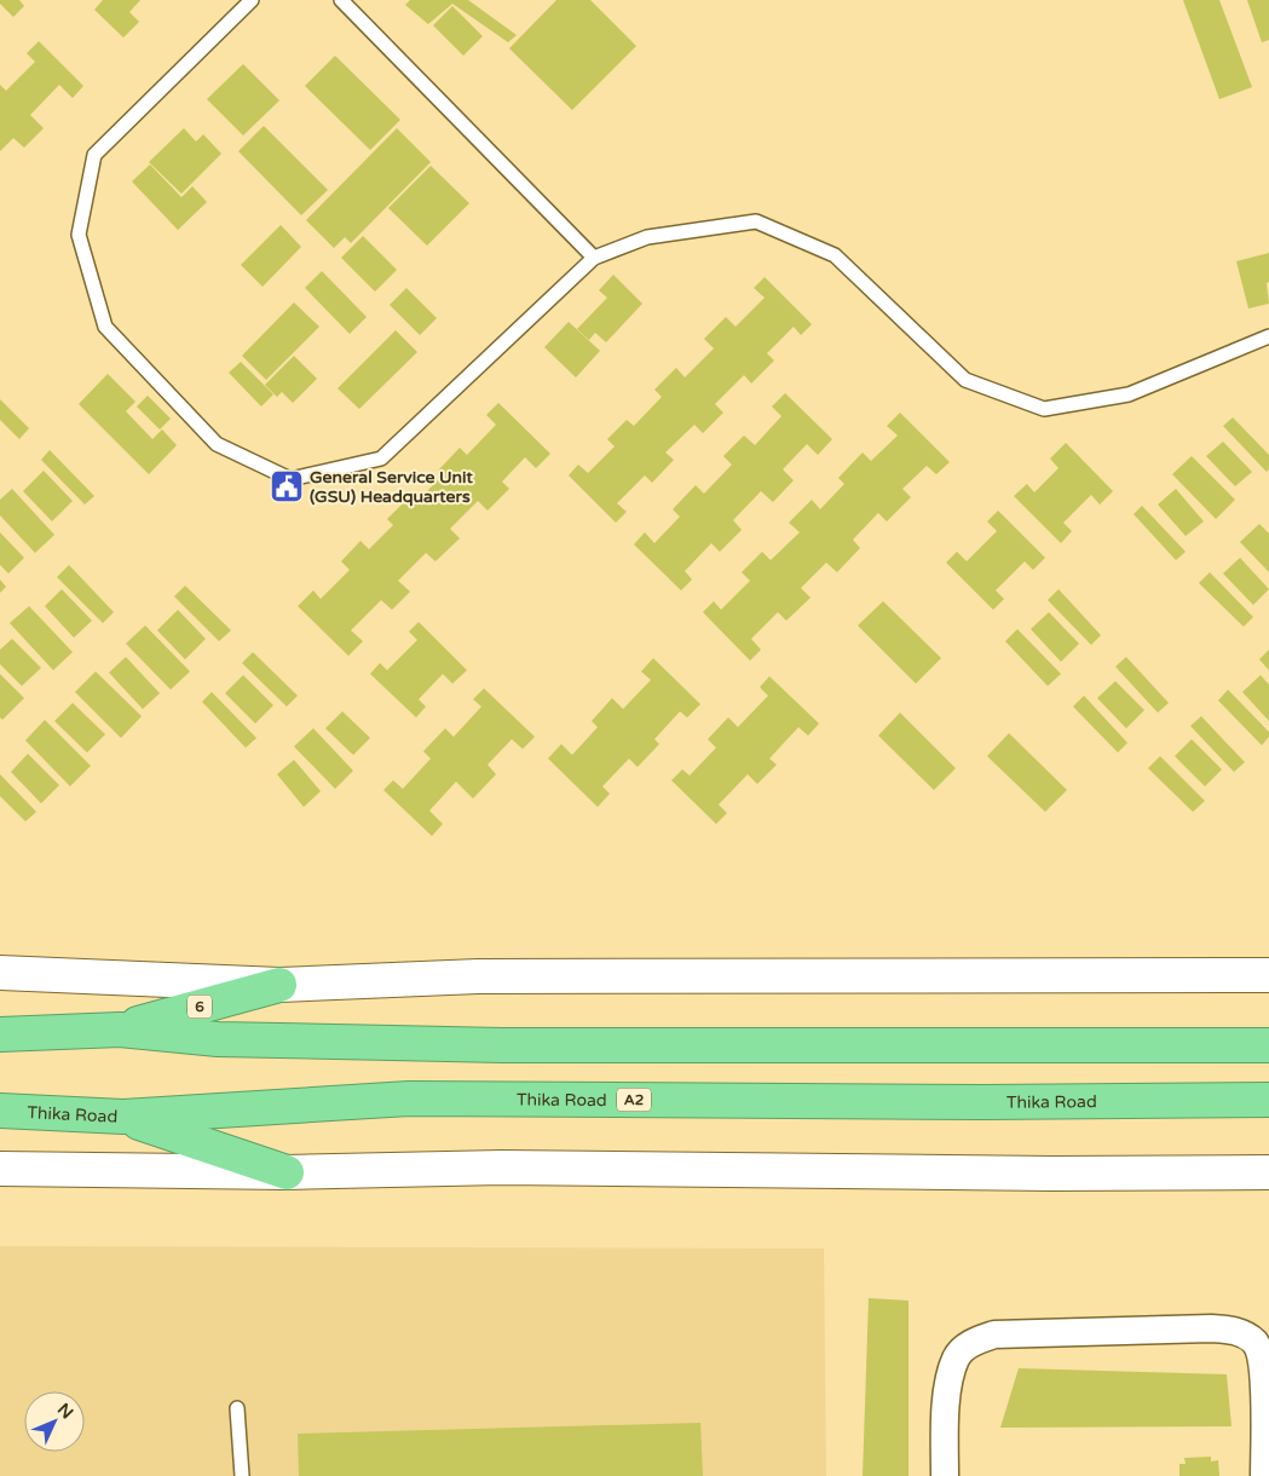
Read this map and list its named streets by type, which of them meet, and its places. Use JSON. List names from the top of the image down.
{
  "streets": {
    "highway": ["6", "Thika Road", "A2"]
  },
  "places": {
    "public building": ["General Service Unit (GSU) Headquarters"]
  },
  "north": "top right"
}
